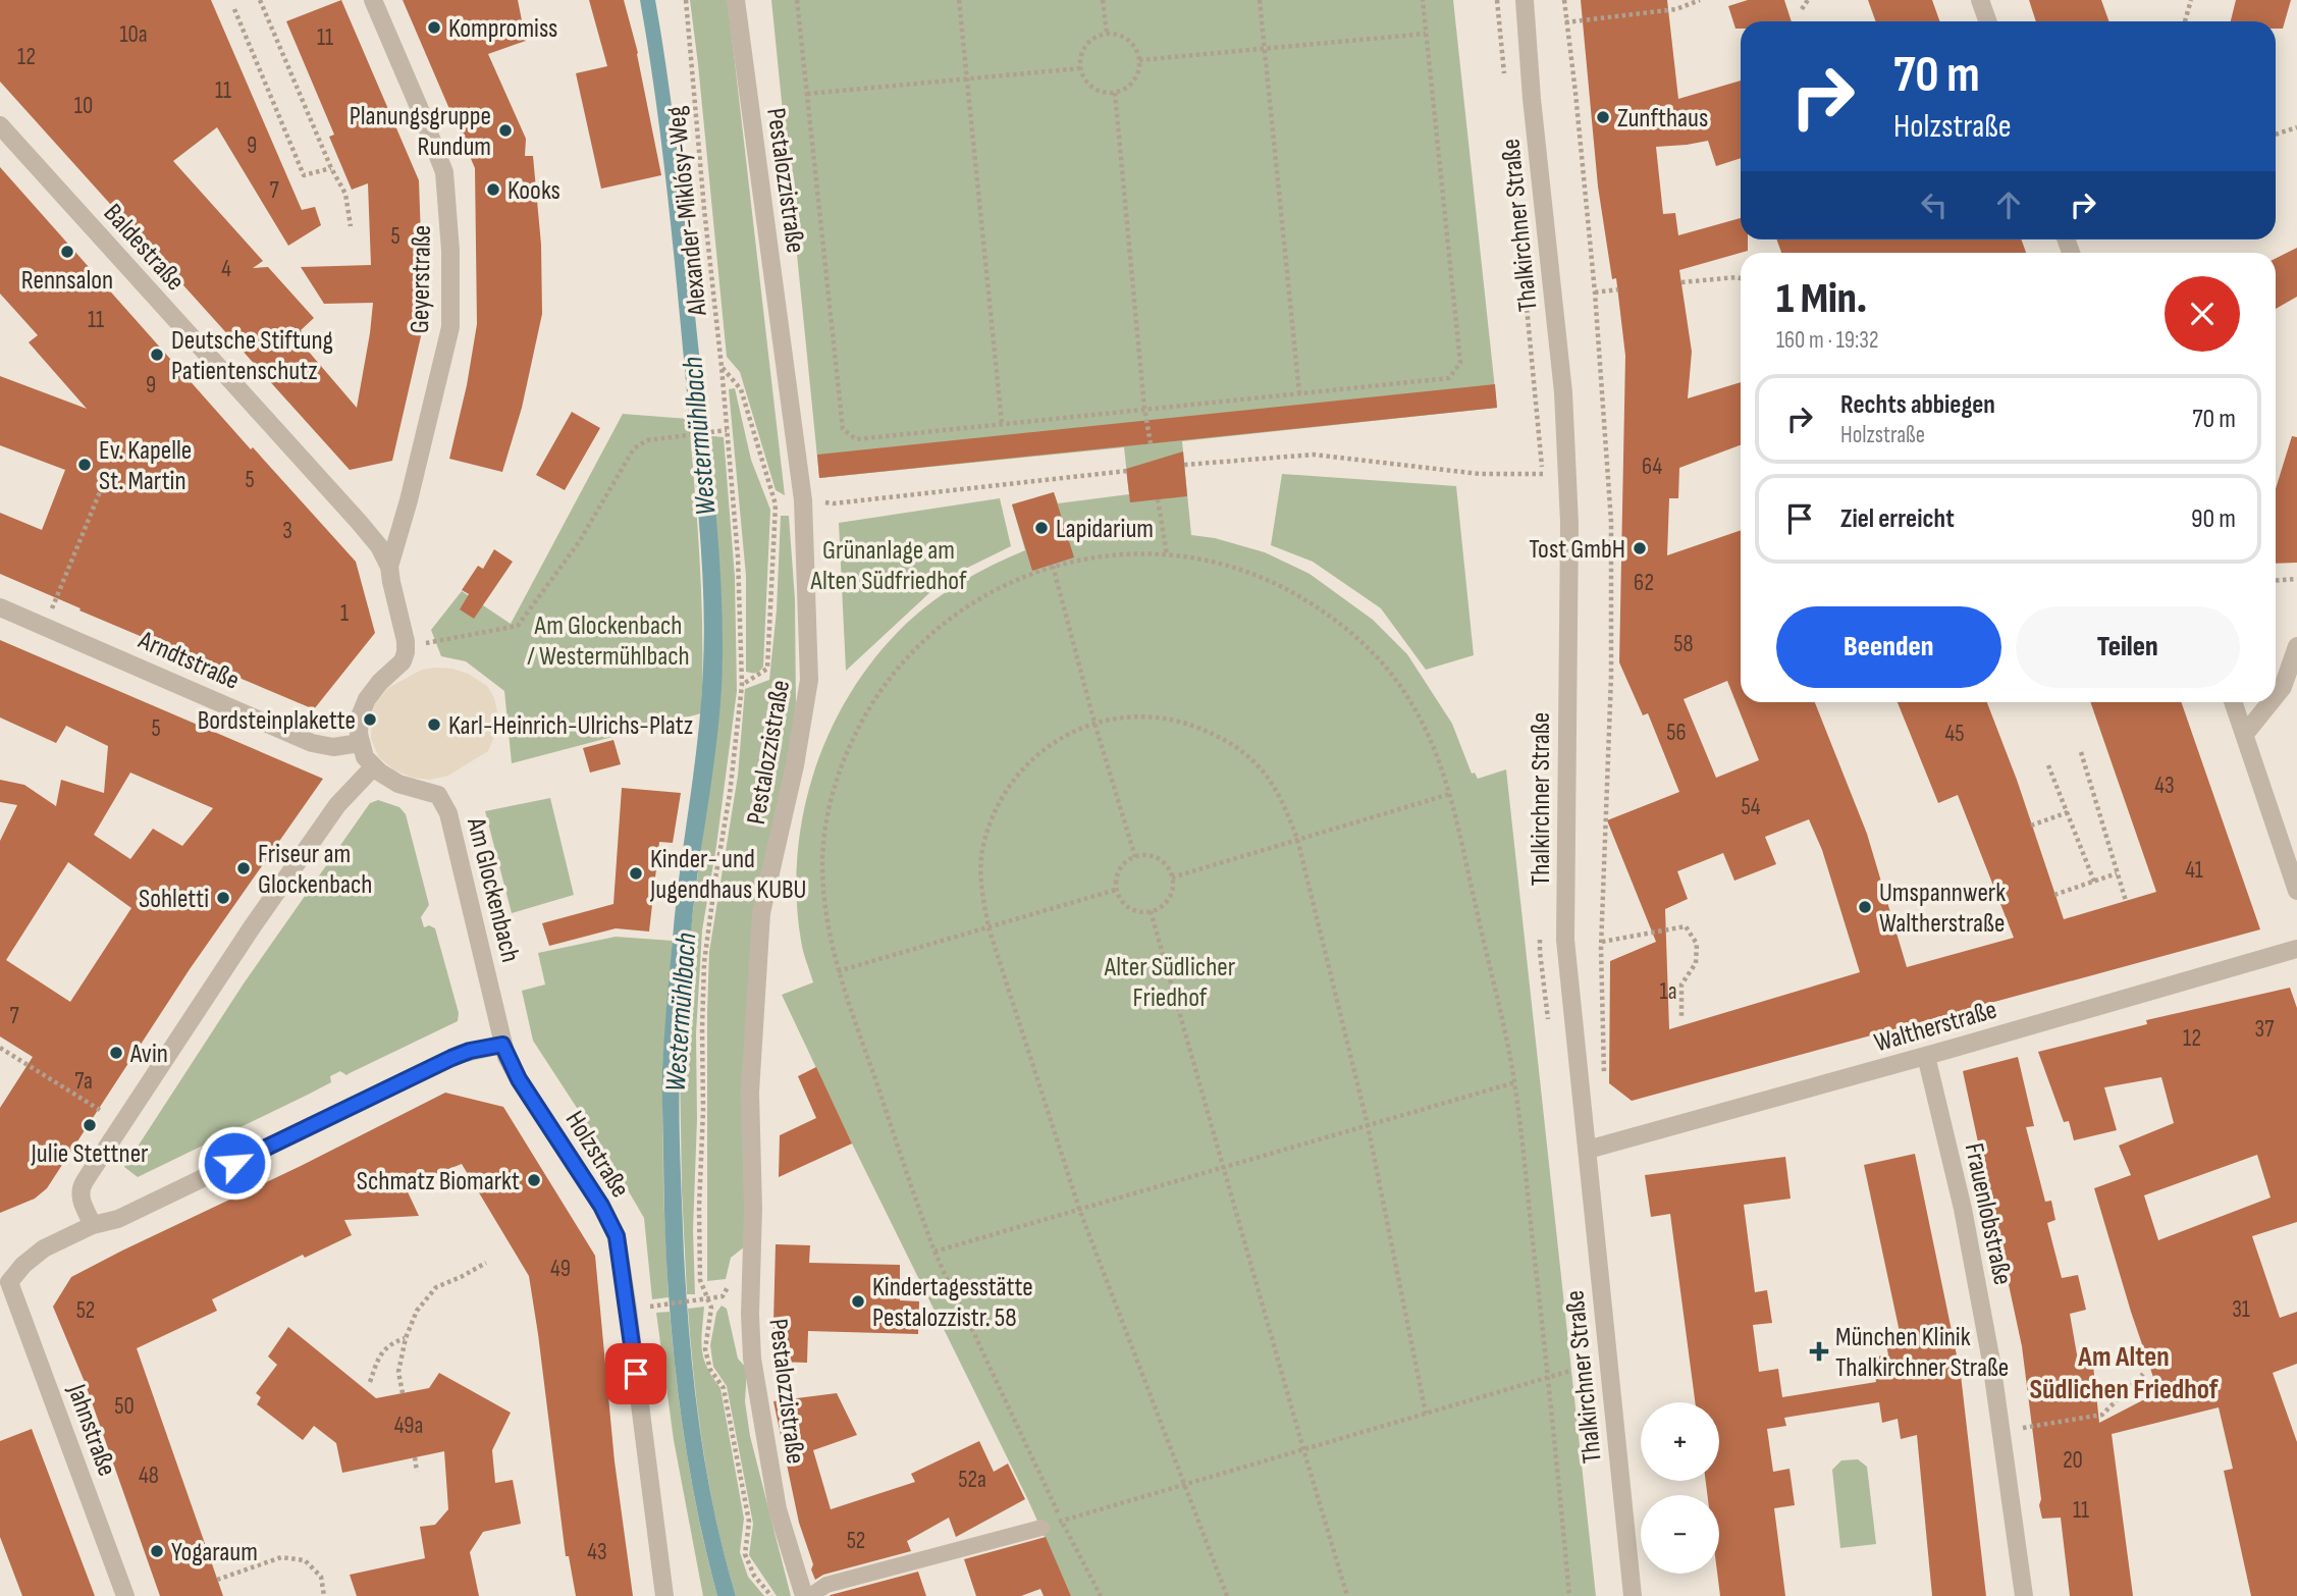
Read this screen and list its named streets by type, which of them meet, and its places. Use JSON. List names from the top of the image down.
{
  "streets": {
    "street": [
      "Pestalozzistraße",
      "Thalkirchner Straße",
      "Baldestraße",
      "Geyerstraße",
      "Arndtstraße",
      "Am Glockenbach",
      "Waltherstraße",
      "Holzstraße",
      "Frauenlobstraße",
      "Jahnstraße"
    ],
    "path": ["Alexander-Miklósy-Weg"]
  },
  "crossings": [
    ["Thalkirchner Straße", "Waltherstraße"],
    ["Baldestraße", "Geyerstraße"],
    ["Am Glockenbach", "Holzstraße"],
    ["Waltherstraße", "Frauenlobstraße"]
  ],
  "districts": ["Am Alten Südlichen Friedhof"],
  "water": ["Westermühlbach"],
  "parks": ["Grünanlage am Alten Südfriedhof", "Am Glockenbach / Westermühlbach", "Alter Südlicher Friedhof"],
  "places": {
    "other": [
      "Kompromiss",
      "Zunfthaus",
      "Planungsgruppe Rundum",
      "Kooks",
      "Rennsalon",
      "Deutsche Stiftung Patientenschutz",
      "Ev. Kapelle St. Martin",
      "Lapidarium",
      "Tost GmbH",
      "Bordsteinplakette",
      "Karl-Heinrich-Ulrichs-Platz",
      "Friseur am Glockenbach",
      "Kinder- und Jugendhaus KUBU",
      "Sohletti",
      "Umspannwerk Waltherstraße",
      "Avin",
      "Julie Stettner",
      "Schmatz Biomarkt",
      "Kindertagesstätte Pestalozzistr. 58",
      "Yogaraum"
    ],
    "health": ["München Klinik Thalkirchner Straße"]
  },
  "house_numbers": [
    "10a",
    "11",
    "12",
    "11",
    "10",
    "9",
    "7",
    "5",
    "4",
    "11",
    "9",
    "64",
    "5",
    "3",
    "62",
    "1",
    "58",
    "5",
    "56",
    "45",
    "43",
    "54",
    "41",
    "1a",
    "7",
    "37",
    "12",
    "7a",
    "49",
    "31",
    "52",
    "50",
    "49a",
    "20",
    "48",
    "52a",
    "11",
    "52",
    "43"
  ],
  "page": {
    "turn": ["70 m", "Holzstraße"],
    "heading": ["1 Min.", "160 m · 19:32"],
    "list": [
      {
        "name": "Rechts abbiegen",
        "note": "Holzstraße",
        "value": "70 m"
      },
      {
        "name": "Ziel erreicht",
        "value": "90 m"
      }
    ],
    "buttons": ["Beenden", "Teilen"],
    "map_buttons": ["+", "−"]
  }
}
